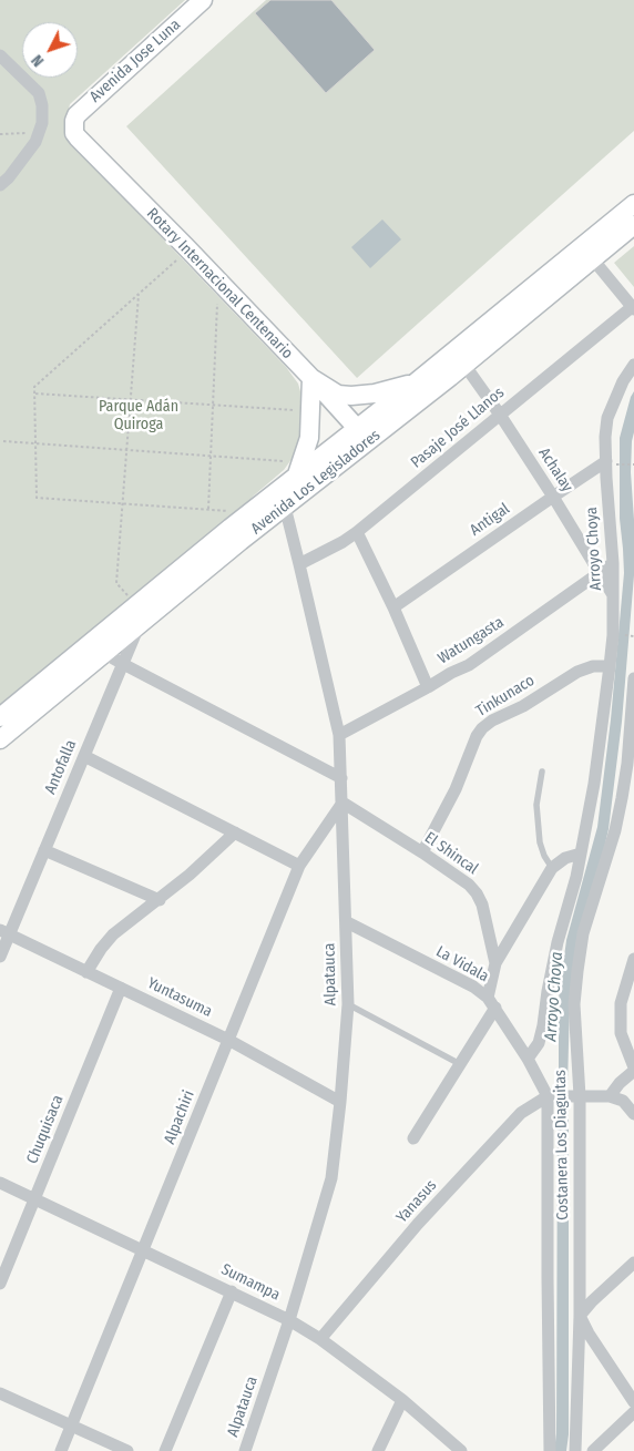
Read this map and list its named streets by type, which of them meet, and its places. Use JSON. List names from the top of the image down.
{
  "streets": {
    "main road": ["Avenida Jose Luna", "Rotary Internacional Centenario", "Avenida Los Legisladores"],
    "street": [
      "Pasaje José Llanos",
      "Achalay",
      "Antigal",
      "Arroyo Choya",
      "Watungasta",
      "Tinkunaco",
      "Antofalla",
      "El Shincal",
      "La Vidala",
      "Alpatauca",
      "Yuntasuma",
      "Alpachiri",
      "Chuquisaca",
      "Costanera Los Diaguitas",
      "Yanasus",
      "Sumampa"
    ]
  },
  "crossings": [
    ["Avenida Jose Luna", "Rotary Internacional Centenario"],
    ["Rotary Internacional Centenario", "Avenida Los Legisladores"],
    ["Pasaje José Llanos", "Achalay"],
    ["Pasaje José Llanos", "Alpatauca"],
    ["Achalay", "Avenida Los Legisladores"],
    ["Achalay", "Antigal"],
    ["Achalay", "Arroyo Choya"],
    ["Achalay", "Watungasta"],
    ["Avenida Los Legisladores", "Antofalla"],
    ["Avenida Los Legisladores", "Alpatauca"],
    ["Antigal", "Arroyo Choya"],
    ["Arroyo Choya", "Watungasta"],
    ["Arroyo Choya", "Tinkunaco"],
    ["Arroyo Choya", "La Vidala"],
    ["Watungasta", "Alpatauca"],
    ["Tinkunaco", "El Shincal"],
    ["Antofalla", "Yuntasuma"],
    ["El Shincal", "La Vidala"],
    ["El Shincal", "Alpatauca"],
    ["El Shincal", "Alpachiri"],
    ["La Vidala", "Alpatauca"],
    ["La Vidala", "Costanera Los Diaguitas"],
    ["La Vidala", "Yanasus"],
    ["Alpatauca", "Yuntasuma"],
    ["Alpatauca", "Alpachiri"],
    ["Alpatauca", "Sumampa"],
    ["Yuntasuma", "Alpachiri"],
    ["Yuntasuma", "Chuquisaca"],
    ["Alpachiri", "Sumampa"],
    ["Chuquisaca", "Sumampa"],
    ["Costanera Los Diaguitas", "Yanasus"],
    ["Yanasus", "Sumampa"]
  ],
  "water": ["Arroyo Choya"],
  "parks": ["Parque Adán Quiroga"],
  "north": "bottom left"
}
